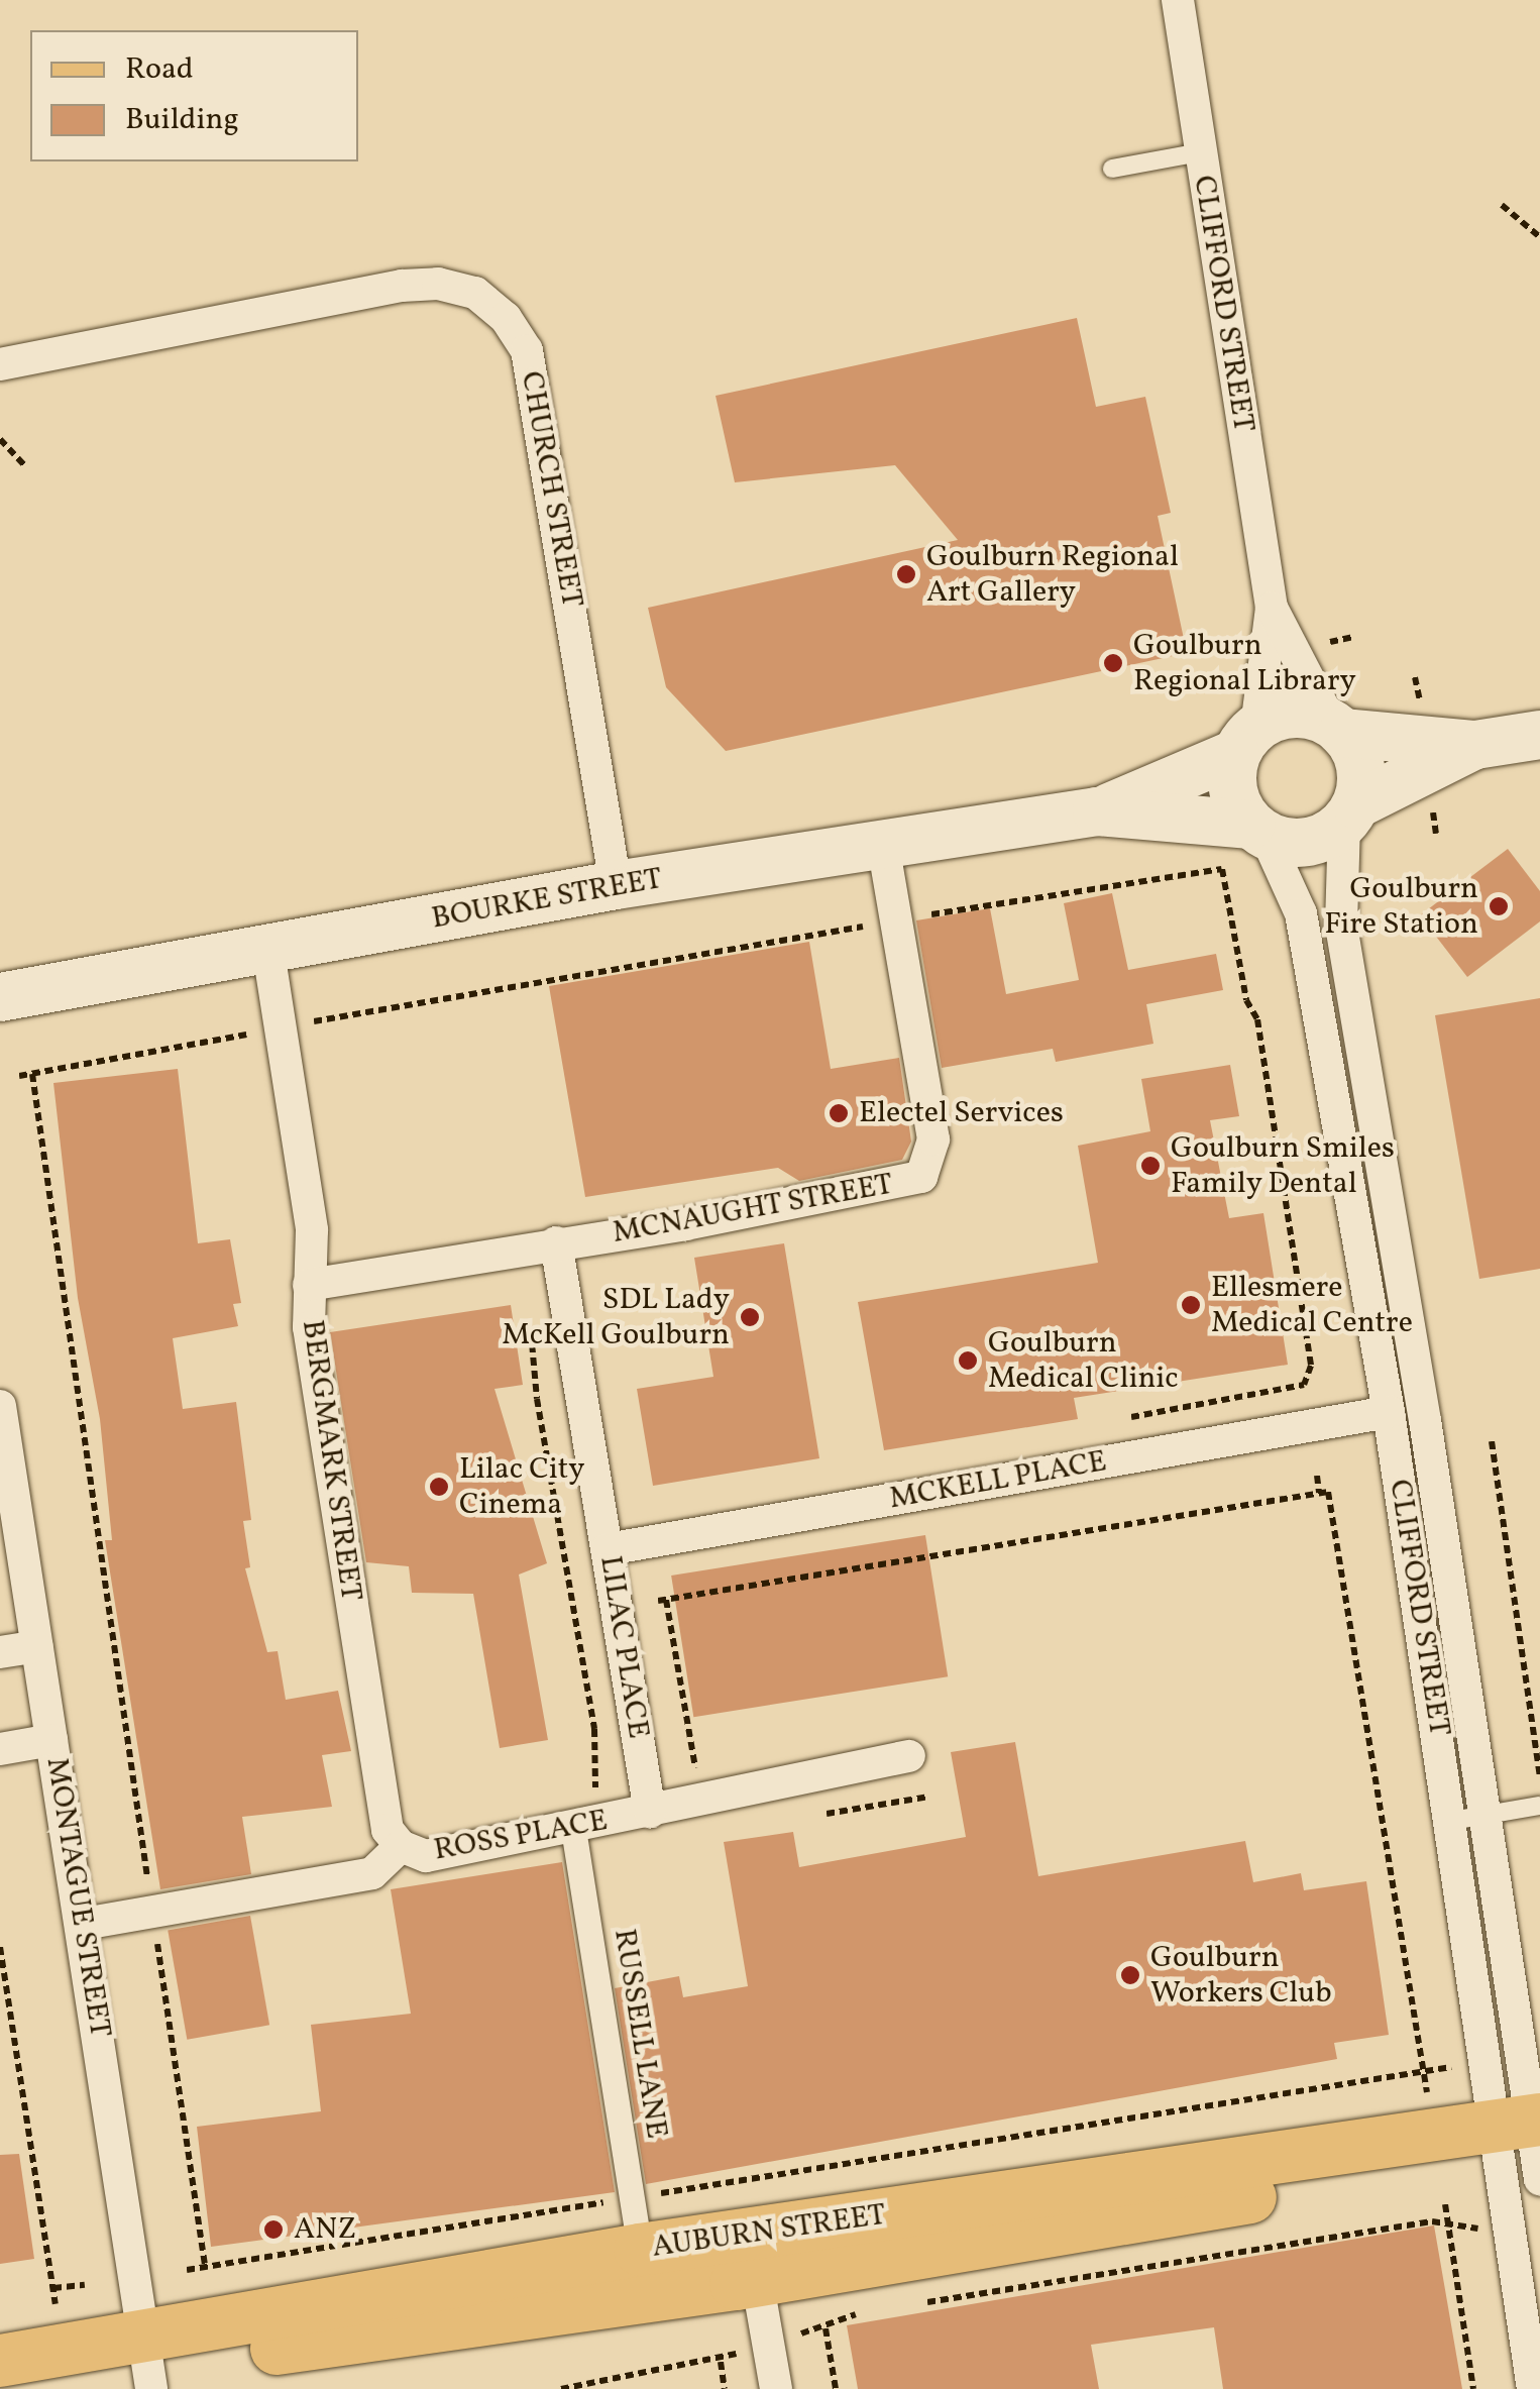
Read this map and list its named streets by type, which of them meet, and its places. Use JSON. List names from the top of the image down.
{
  "streets": {
    "main road": ["BOURKE STREET", "AUBURN STREET"],
    "street": [
      "CLIFFORD STREET",
      "CHURCH STREET",
      "MCNAUGHT STREET",
      "BERGMARK STREET",
      "MCKELL PLACE",
      "LILAC PLACE",
      "ROSS PLACE",
      "MONTAGUE STREET",
      "RUSSELL LANE"
    ]
  },
  "crossings": [
    ["CLIFFORD STREET", "BOURKE STREET"],
    ["CLIFFORD STREET", "MCKELL PLACE"],
    ["CLIFFORD STREET", "AUBURN STREET"],
    ["CHURCH STREET", "BOURKE STREET"],
    ["BOURKE STREET", "MCNAUGHT STREET"],
    ["BOURKE STREET", "BERGMARK STREET"],
    ["MCNAUGHT STREET", "BERGMARK STREET"],
    ["MCNAUGHT STREET", "LILAC PLACE"],
    ["BERGMARK STREET", "ROSS PLACE"],
    ["MCKELL PLACE", "LILAC PLACE"],
    ["LILAC PLACE", "ROSS PLACE"],
    ["ROSS PLACE", "MONTAGUE STREET"],
    ["ROSS PLACE", "RUSSELL LANE"],
    ["MONTAGUE STREET", "AUBURN STREET"],
    ["RUSSELL LANE", "AUBURN STREET"]
  ],
  "places": [
    "Goulburn Regional Art Gallery",
    "Goulburn Regional Library",
    "Goulburn Fire Station",
    "Electel Services",
    "Goulburn Smiles Family Dental",
    "Ellesmere Medical Centre",
    "SDL Lady McKell Goulburn",
    "Goulburn Medical Clinic",
    "Lilac City Cinema",
    "Goulburn Workers Club",
    "ANZ"
  ],
  "legend": ["Road", "Building"]
}
